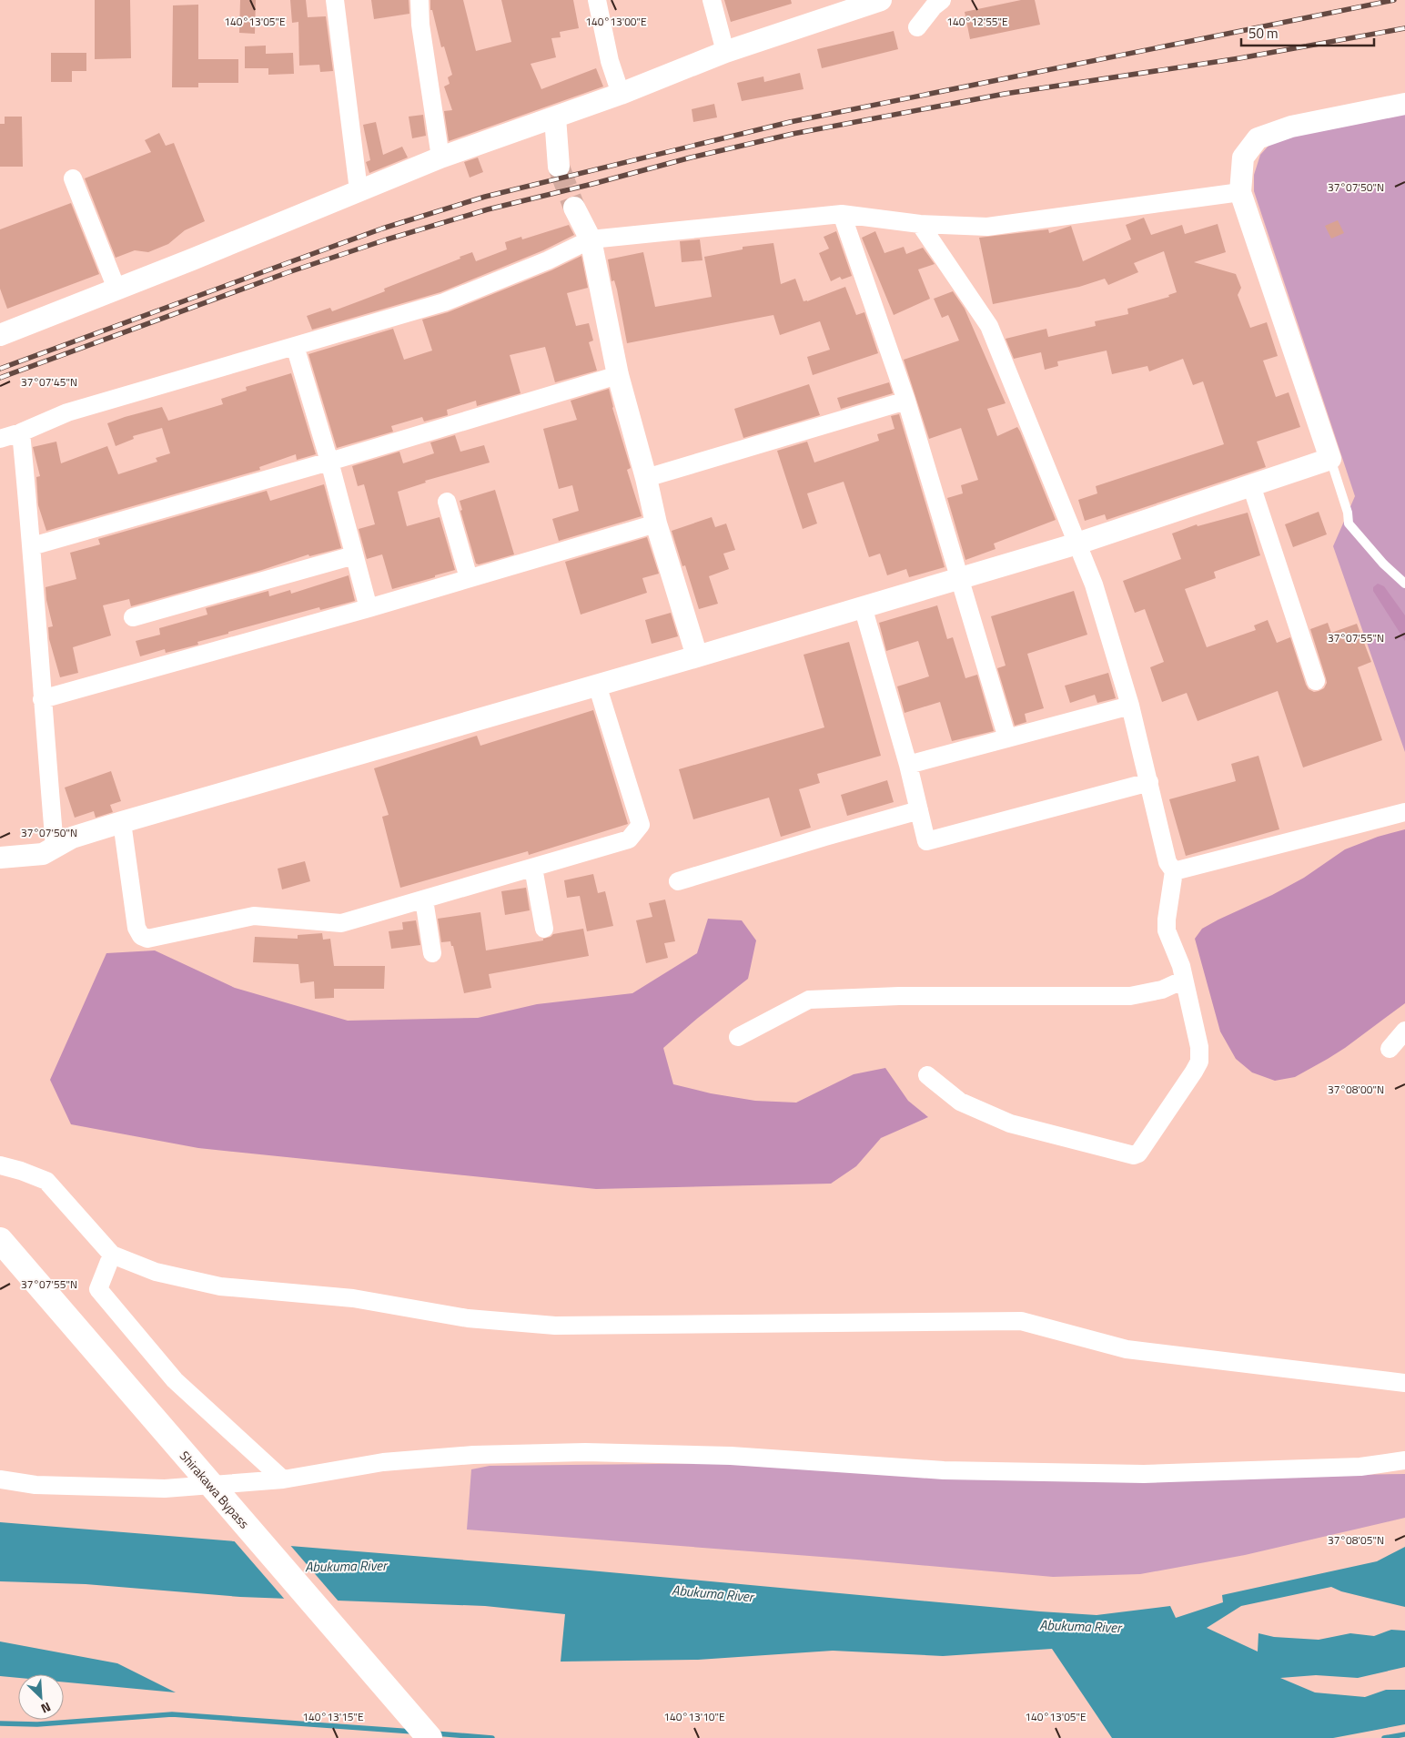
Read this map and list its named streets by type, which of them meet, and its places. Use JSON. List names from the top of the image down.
{
  "streets": {
    "highway": ["Shirakawa Bypass"]
  },
  "water": ["Abukuma River"],
  "scale_bar": "50 m",
  "north": "bottom right",
  "coordinates": [
    "140°13'05\"E",
    "140°13'00\"E",
    "140°12'55\"E",
    "37°07'50\"N",
    "37°07'45\"N",
    "37°07'55\"N",
    "37°08'00\"N",
    "37°08'05\"N",
    "140°13'15\"E",
    "140°13'10\"E"
  ]
}
